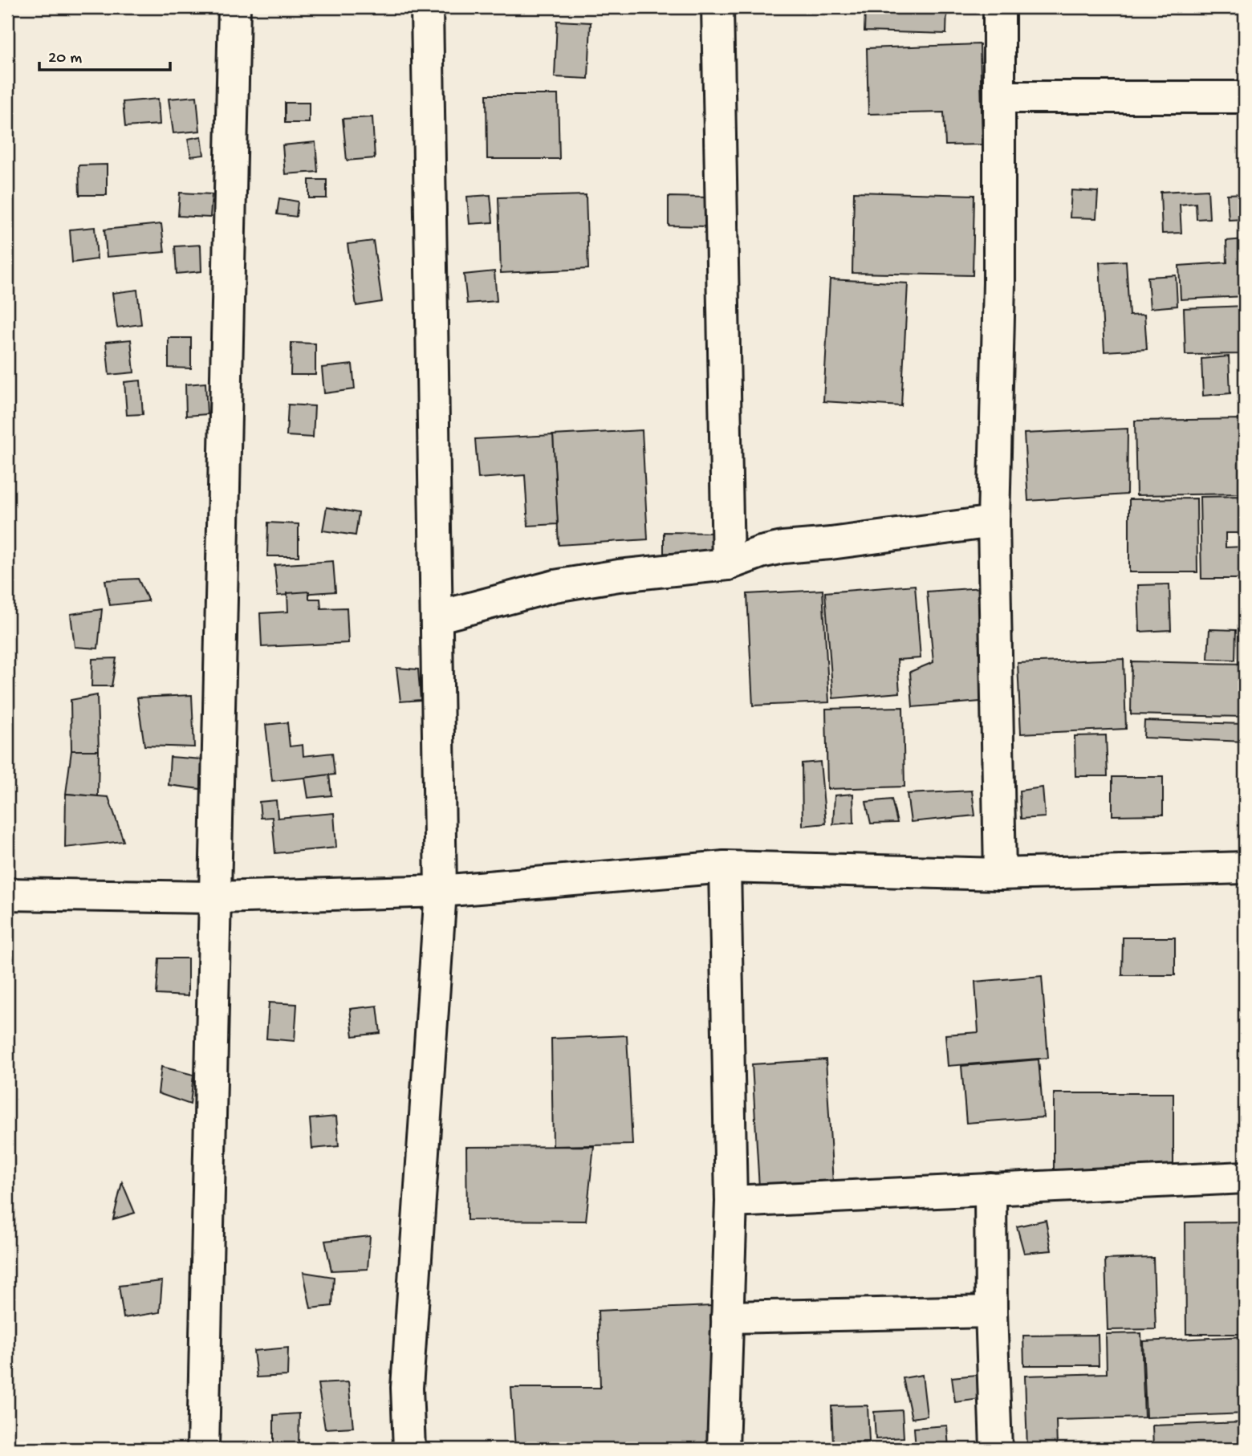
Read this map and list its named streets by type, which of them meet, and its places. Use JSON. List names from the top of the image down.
{
  "scale_bar": "20 m"
}
